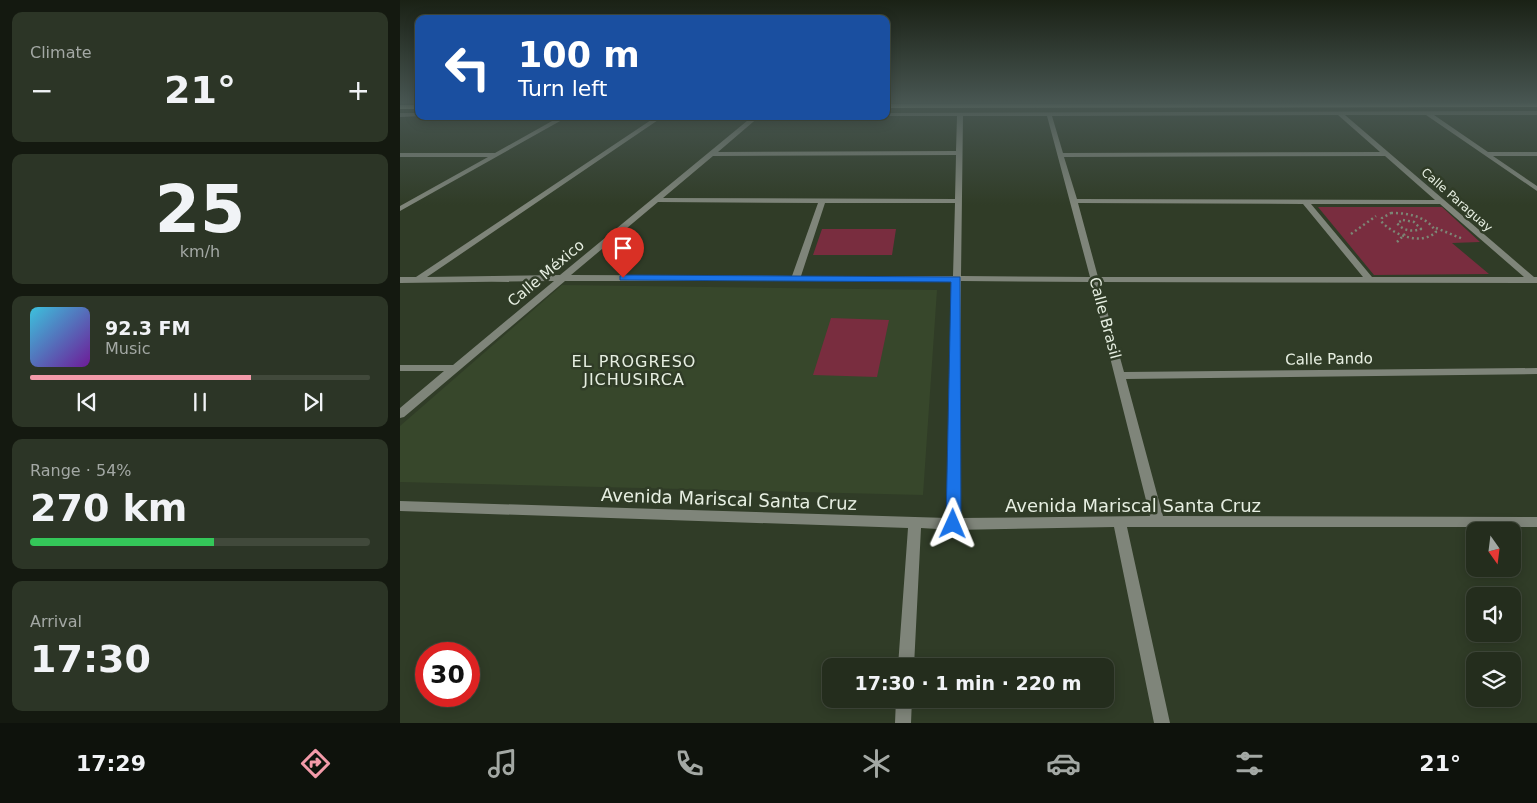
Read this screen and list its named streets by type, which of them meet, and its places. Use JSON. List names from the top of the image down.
{
  "streets": {
    "street": [
      "Calle Paraguay",
      "Calle México",
      "Calle Brasil",
      "Calle Pando",
      "Avenida Mariscal Santa Cruz"
    ]
  },
  "crossings": [
    ["Calle Brasil", "Calle Pando"],
    ["Calle Brasil", "Avenida Mariscal Santa Cruz"]
  ],
  "districts": ["EL PROGRESO JICHUSIRCA"],
  "north": "bottom",
  "page": {
    "tile": [
      "Climate",
      ["25", "km/h"],
      ["Range · 54%", "270 km"],
      ["Arrival", "17:30"]
    ],
    "turn": ["100 m", "Turn left"],
    "heat": ["−", "21°", "+"],
    "song": ["92.3 FM", "Music"],
    "limit": "30",
    "trip": "17:30 · 1 min · 220 m",
    "tabs": ["17:29", "21°"]
  }
}
